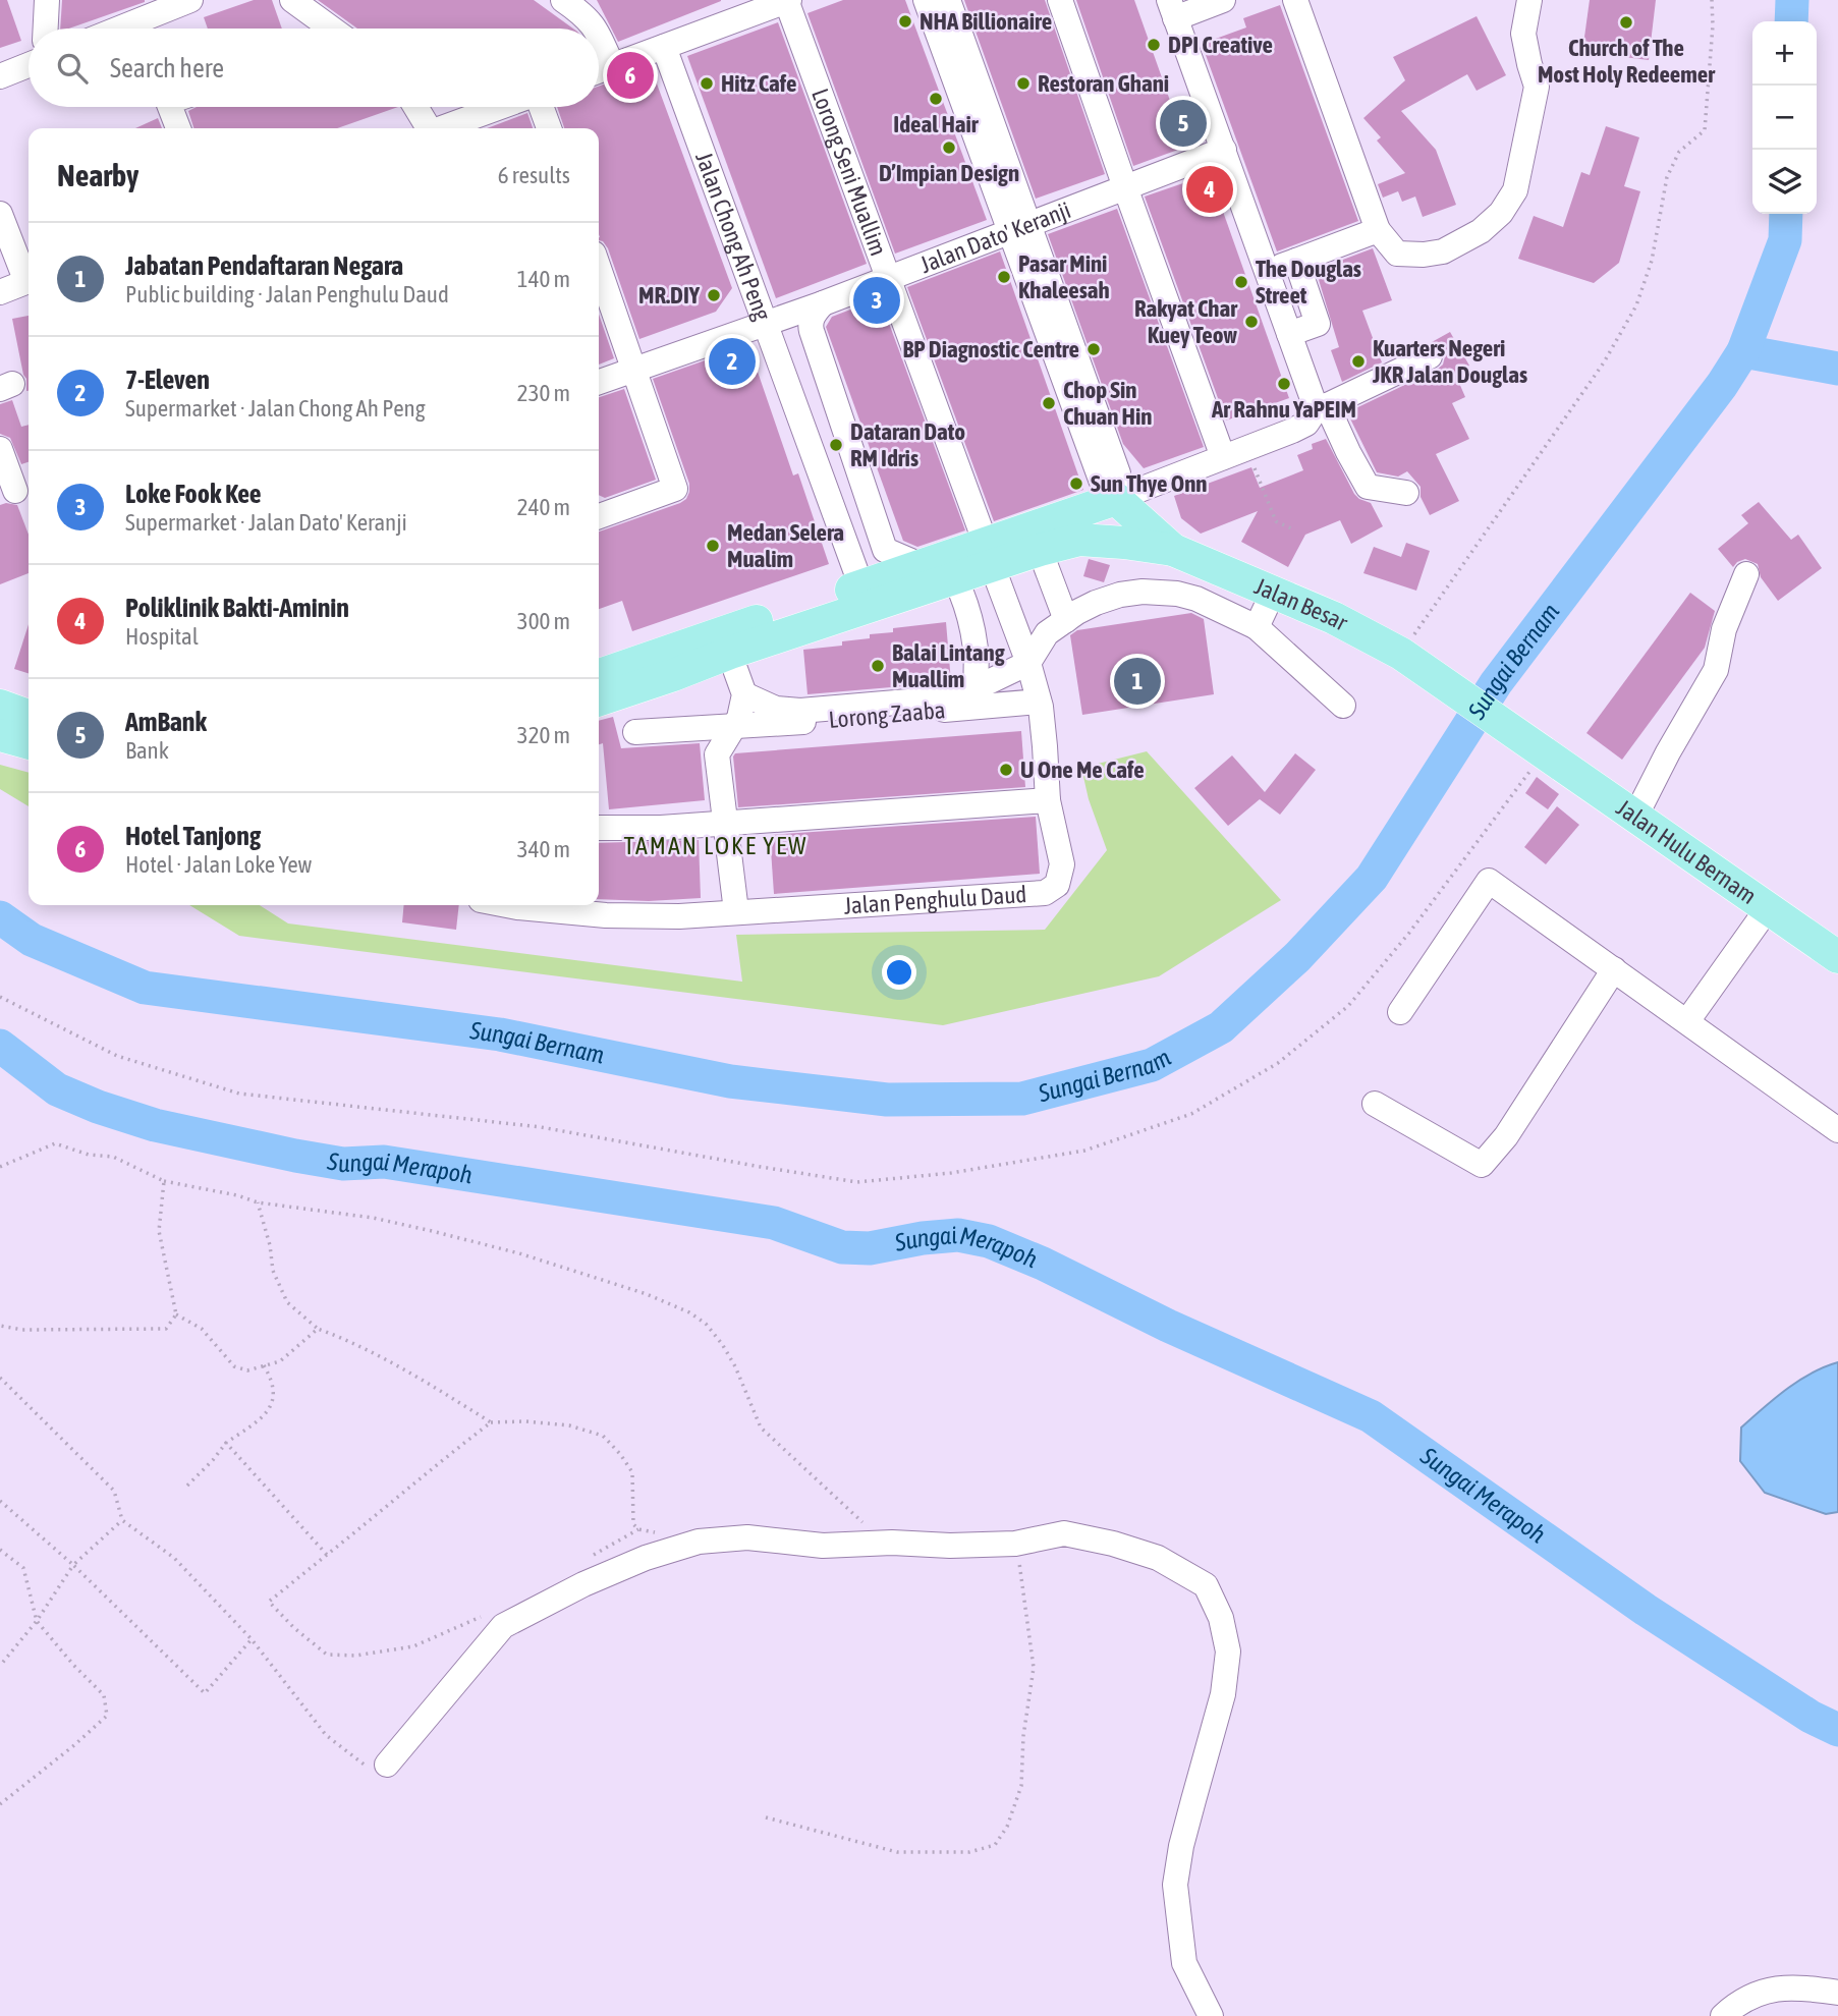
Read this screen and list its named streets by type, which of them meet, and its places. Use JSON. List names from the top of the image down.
{
  "streets": {
    "main road": ["Jalan Besar", "Jalan Hulu Bernam"],
    "street": [
      "Lorong Seni Muallim",
      "Jalan Chong Ah Peng",
      "Jalan Dato' Keranji",
      "Lorong Zaaba",
      "Jalan Penghulu Daud"
    ]
  },
  "crossings": [
    ["Lorong Seni Muallim", "Jalan Dato' Keranji"],
    ["Lorong Seni Muallim", "Jalan Penghulu Daud"],
    ["Jalan Chong Ah Peng", "Jalan Dato' Keranji"],
    ["Jalan Besar", "Jalan Hulu Bernam"],
    ["Lorong Zaaba", "Jalan Penghulu Daud"]
  ],
  "districts": ["TAMAN LOKE YEW"],
  "water": ["Sungai Bernam", "Sungai Merapoh"],
  "places": [
    "NHA Billionaire",
    "Church of The Most Holy Redeemer",
    "DPI Creative",
    "Hitz Cafe",
    "Restoran Ghani",
    "Ideal Hair",
    "D’Impian Design",
    "Pasar Mini Khaleesah",
    "The Douglas Street",
    "MR.DIY",
    "Rakyat Char Kuey Teow",
    "BP Diagnostic Centre",
    "Kuarters Negeri JKR Jalan Douglas",
    "Ar Rahnu YaPEIM",
    "Chop Sin Chuan Hin",
    "Dataran Dato RM Idris",
    "Sun Thye Onn",
    "Medan Selera Mualim",
    "Balai Lintang Muallim",
    "U One Me Cafe"
  ],
  "page": {
    "map_buttons": ["+", "−"],
    "search": "Search here",
    "pins": [
      "6",
      "5",
      "4",
      "3",
      "2",
      "1"
    ],
    "heading": ["Nearby", "6 results"],
    "list": [
      {
        "mark": "1",
        "name": "Jabatan Pendaftaran Negara",
        "note": "Public building · Jalan Penghulu Daud",
        "value": "140 m"
      },
      {
        "mark": "2",
        "name": "7-Eleven",
        "note": "Supermarket · Jalan Chong Ah Peng",
        "value": "230 m"
      },
      {
        "mark": "3",
        "name": "Loke Fook Kee",
        "note": "Supermarket · Jalan Dato' Keranji",
        "value": "240 m"
      },
      {
        "mark": "4",
        "name": "Poliklinik Bakti-Aminin",
        "note": "Hospital",
        "value": "300 m"
      },
      {
        "mark": "5",
        "name": "AmBank",
        "note": "Bank",
        "value": "320 m"
      },
      {
        "mark": "6",
        "name": "Hotel Tanjong",
        "note": "Hotel · Jalan Loke Yew",
        "value": "340 m"
      }
    ]
  }
}
